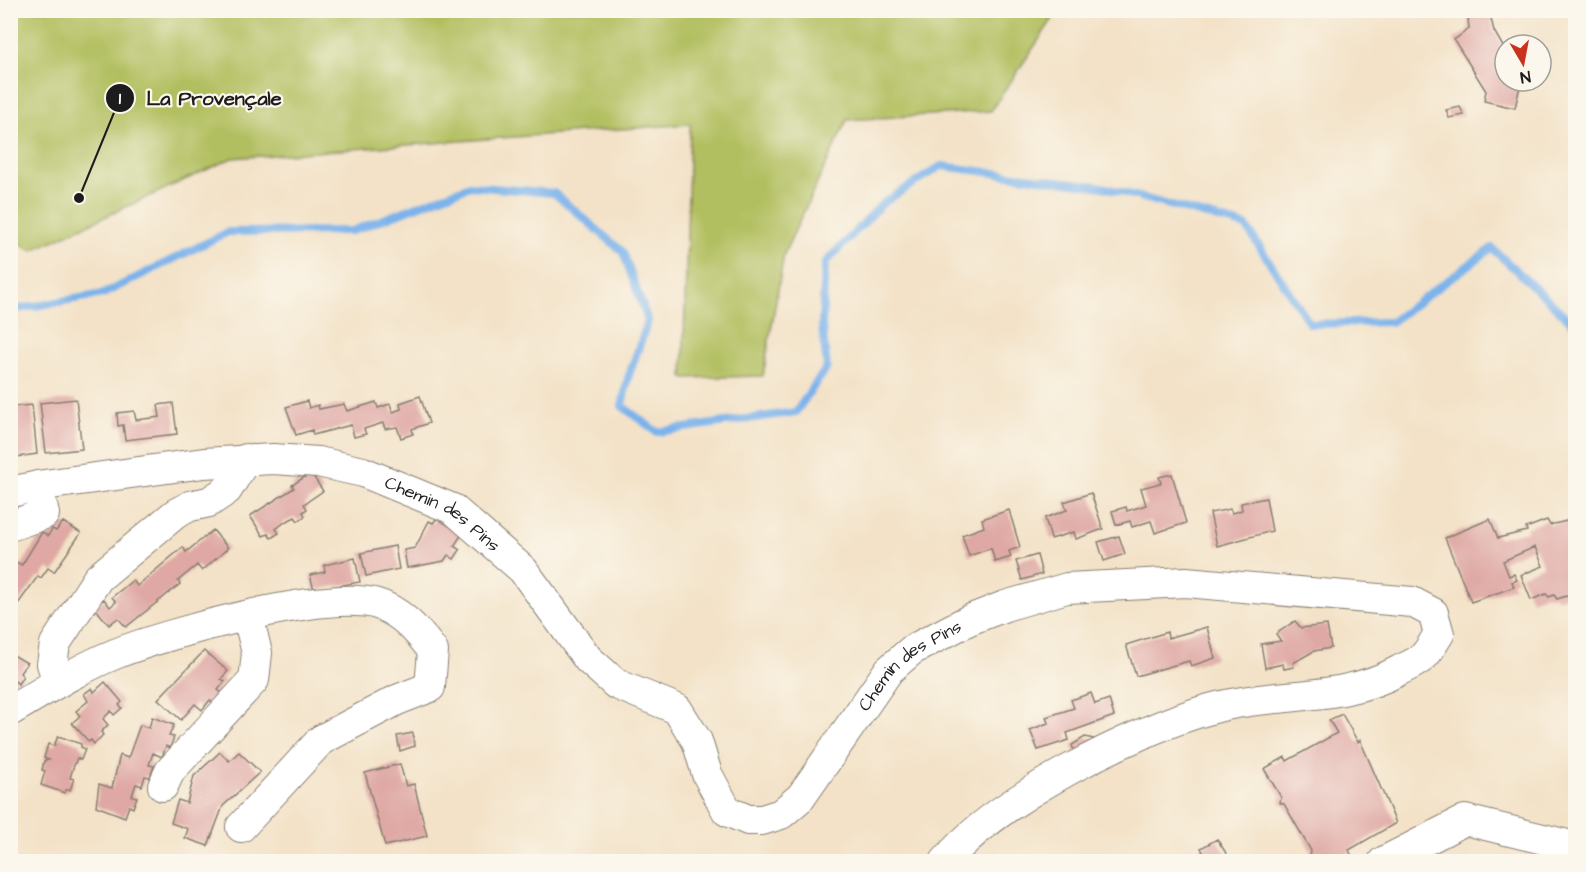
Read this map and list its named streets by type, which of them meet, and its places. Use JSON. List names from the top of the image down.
{
  "streets": {
    "street": ["Chemin des Pins"]
  },
  "places": ["La Provençale"],
  "north": "bottom"
}
